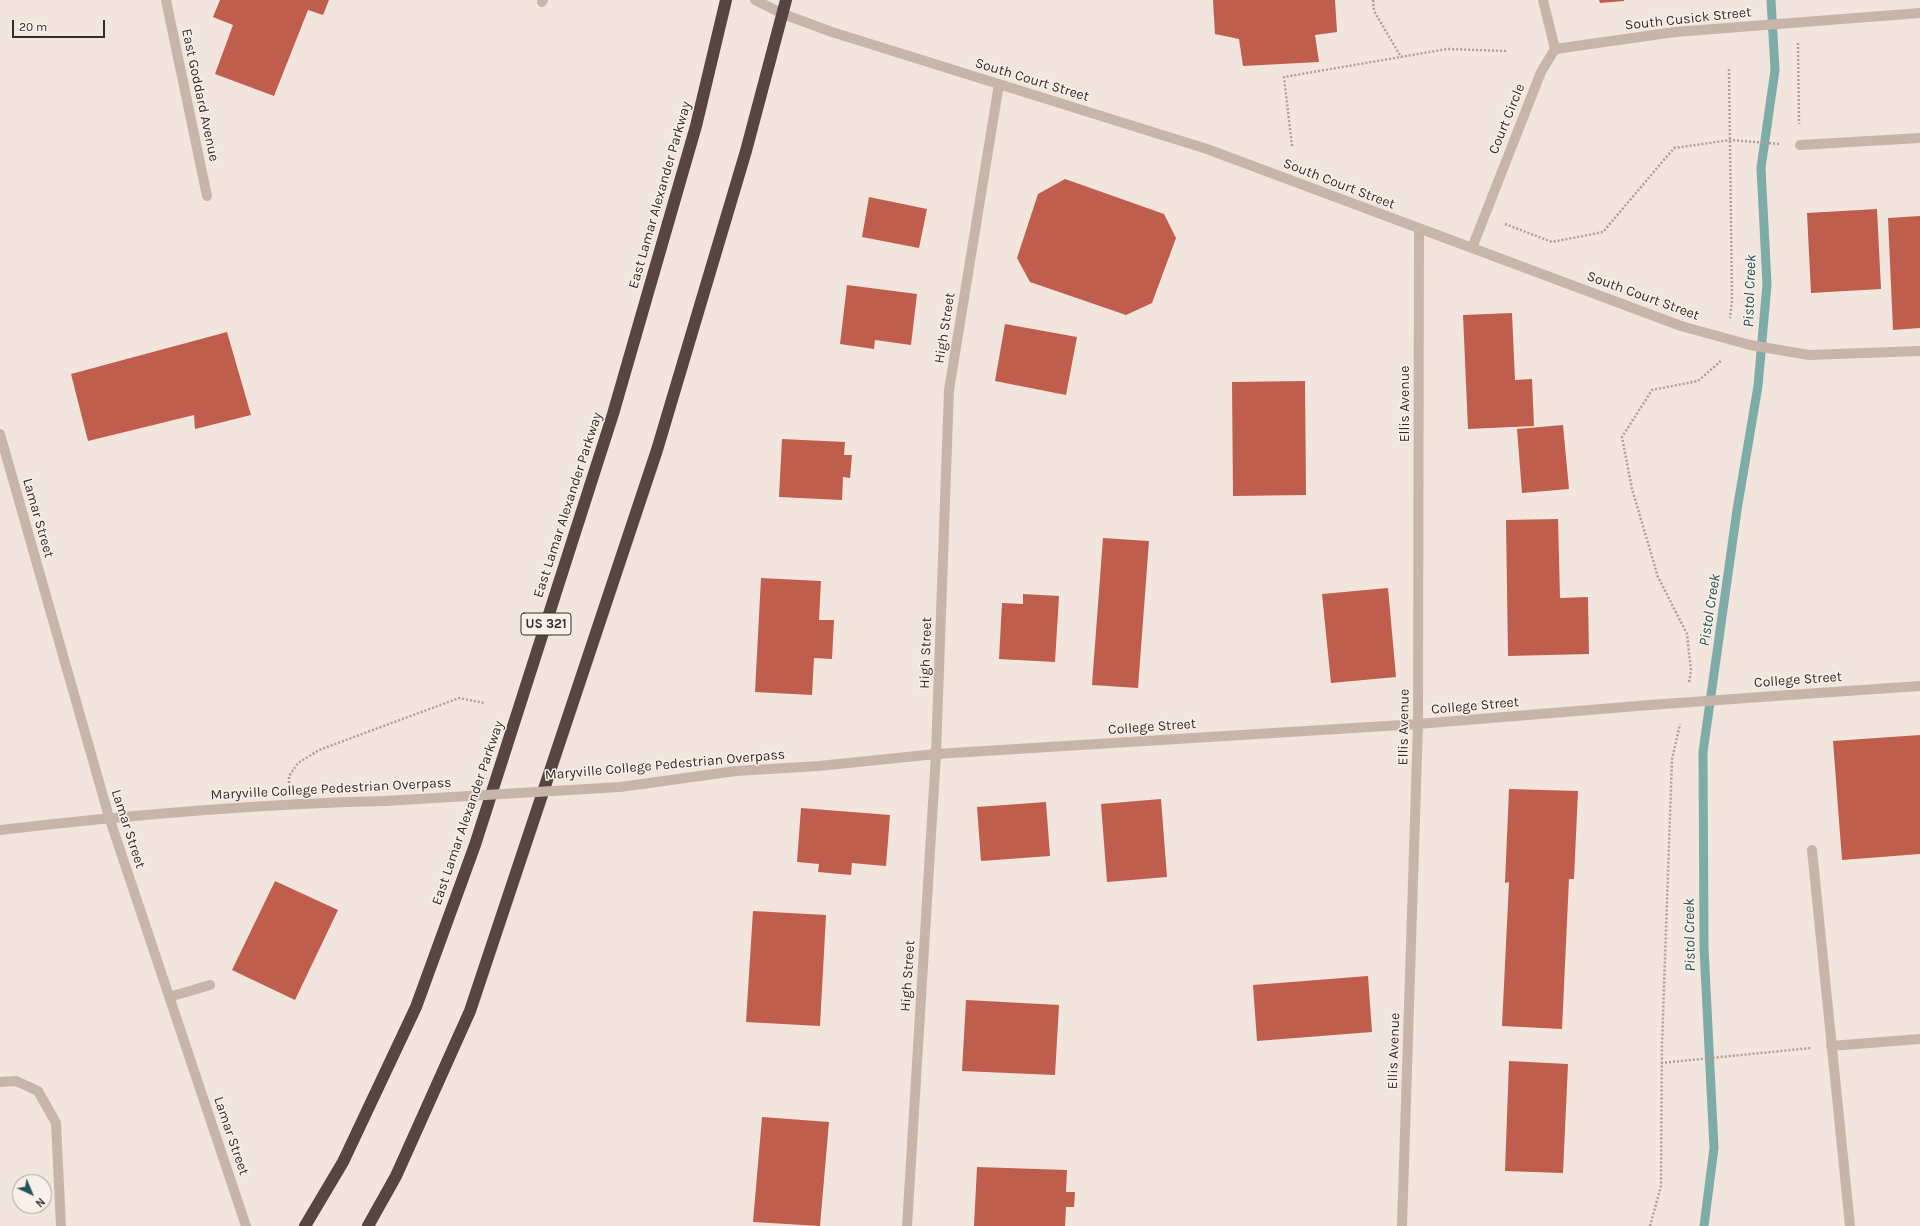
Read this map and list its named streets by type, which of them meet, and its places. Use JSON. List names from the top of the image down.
{
  "streets": {
    "highway": ["East Lamar Alexander Parkway", "US 321"],
    "street": [
      "South Cusick Street",
      "South Court Street",
      "East Goddard Avenue",
      "Court Circle",
      "High Street",
      "Ellis Avenue",
      "Lamar Street",
      "College Street",
      "Maryville College Pedestrian Overpass"
    ]
  },
  "crossings": [
    ["South Cusick Street", "Court Circle"],
    ["South Court Street", "Court Circle"],
    ["South Court Street", "High Street"],
    ["South Court Street", "Ellis Avenue"],
    ["High Street", "College Street"],
    ["High Street", "Maryville College Pedestrian Overpass"],
    ["Ellis Avenue", "College Street"],
    ["Lamar Street", "Maryville College Pedestrian Overpass"],
    ["College Street", "Maryville College Pedestrian Overpass"]
  ],
  "water": ["Pistol Creek"],
  "scale_bar": "20 m",
  "north": "bottom right"
}
